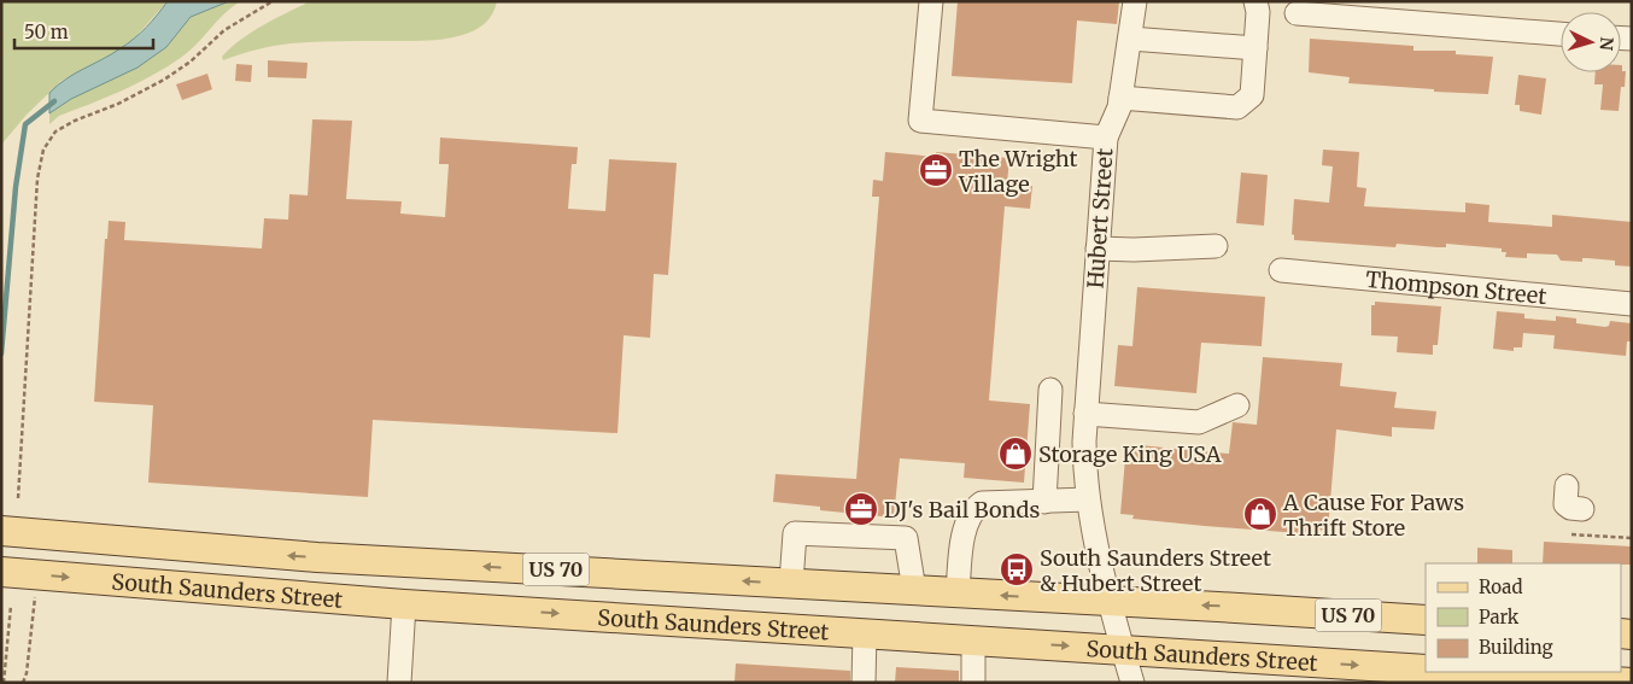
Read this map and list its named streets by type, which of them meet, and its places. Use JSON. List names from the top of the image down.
{
  "streets": {
    "main road": ["US 70", "South Saunders Street"],
    "street": ["Hubert Street", "Thompson Street"]
  },
  "crossings": [
    ["Hubert Street", "South Saunders Street"]
  ],
  "places": {
    "office": ["The Wright Village", "DJ's Bail Bonds"],
    "shop": ["Storage King USA", "A Cause For Paws Thrift Store"],
    "bus stop": ["South Saunders Street & Hubert Street"]
  },
  "legend": ["Road", "Park", "Building"],
  "scale_bar": "50 m",
  "north": "right"
}
